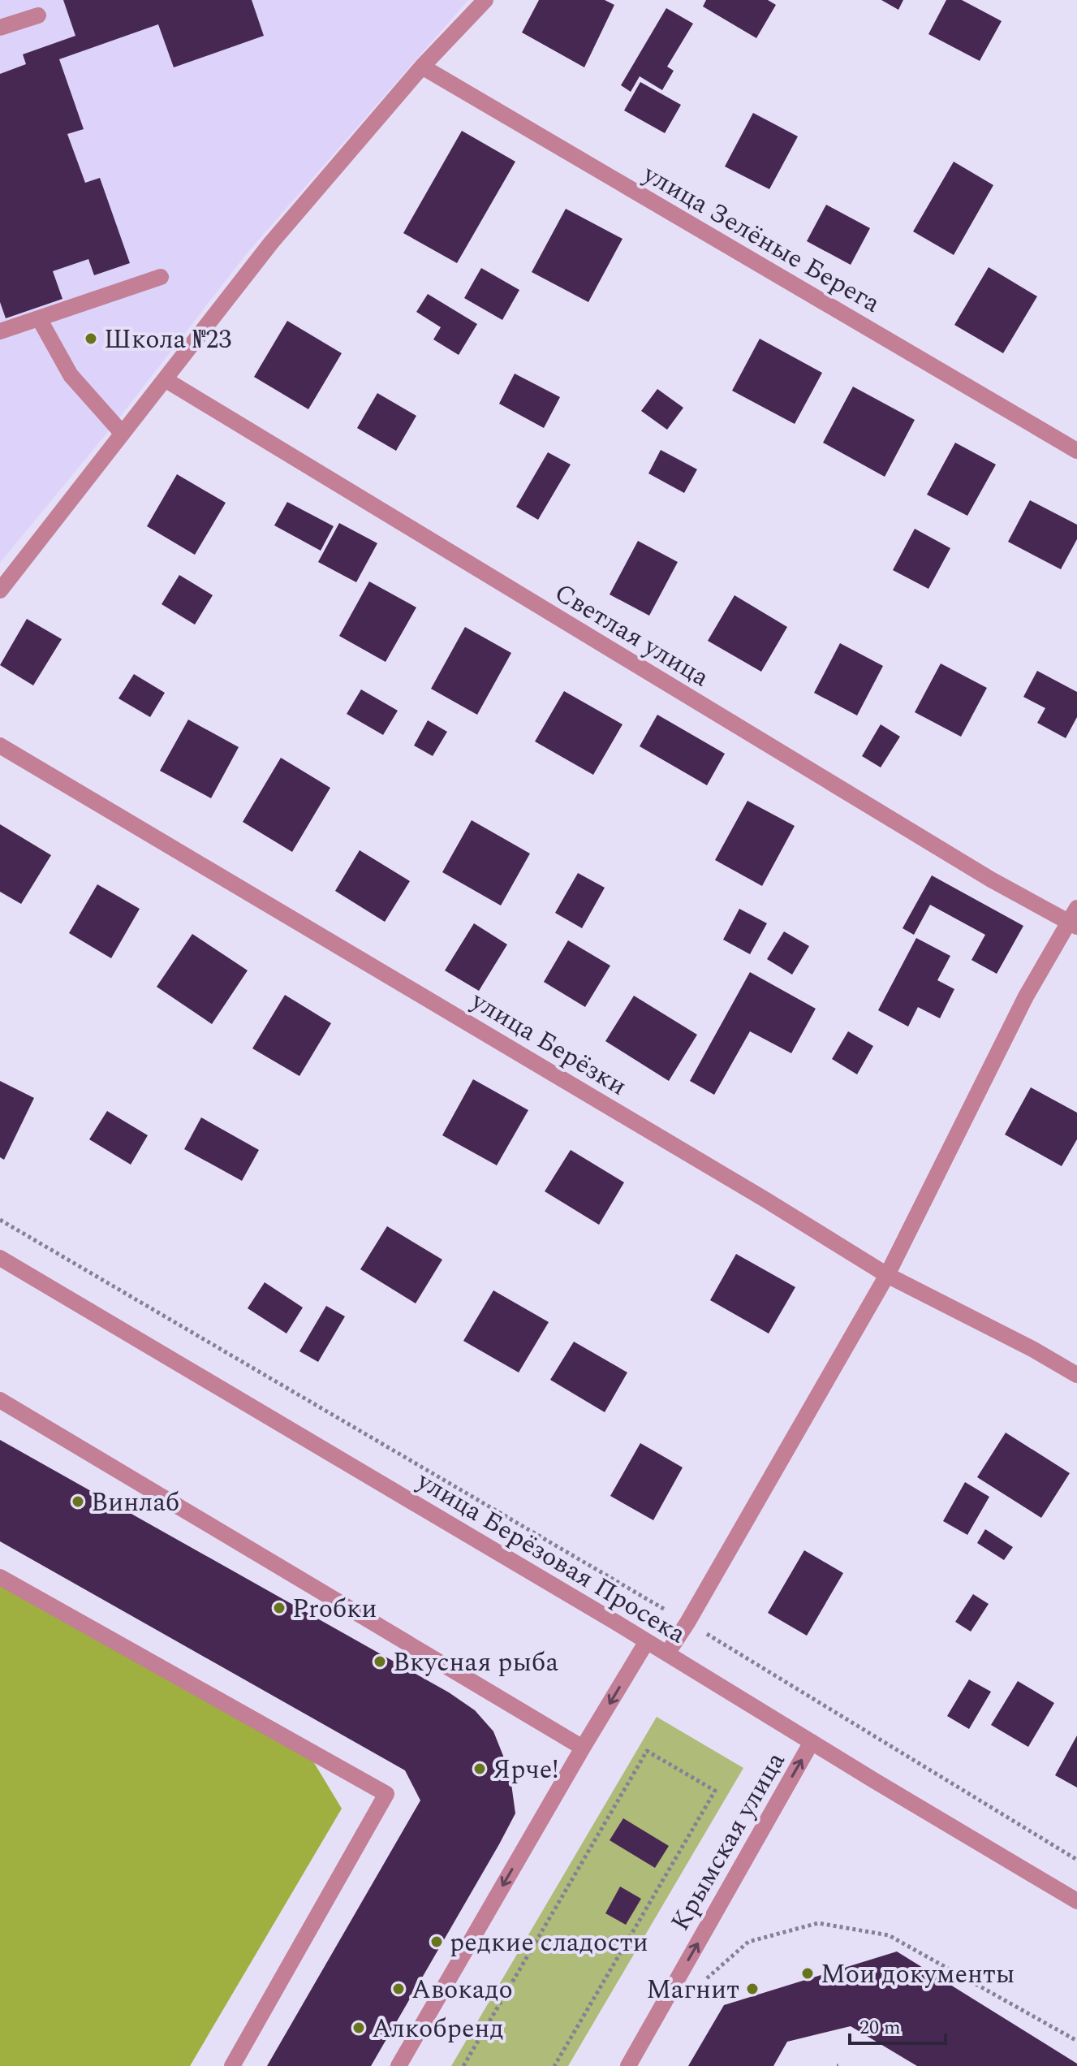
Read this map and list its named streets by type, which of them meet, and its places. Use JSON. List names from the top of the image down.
{
  "streets": {
    "street": [
      "улица Зелёные Берега",
      "Светлая улица",
      "улица Берёзки",
      "улица Берёзовая Просека",
      "Крымская улица"
    ]
  },
  "crossings": [
    ["улица Берёзовая Просека", "Крымская улица"]
  ],
  "one_way": ["Крымская улица"],
  "places": [
    "Школа №23",
    "Винлаб",
    "Proбки",
    "Вкусная рыба",
    "Ярче!",
    "редкие сладости",
    "Мои документы",
    "Авокадо",
    "Магнит",
    "Алкобренд"
  ],
  "scale_bar": "20 m"
}
